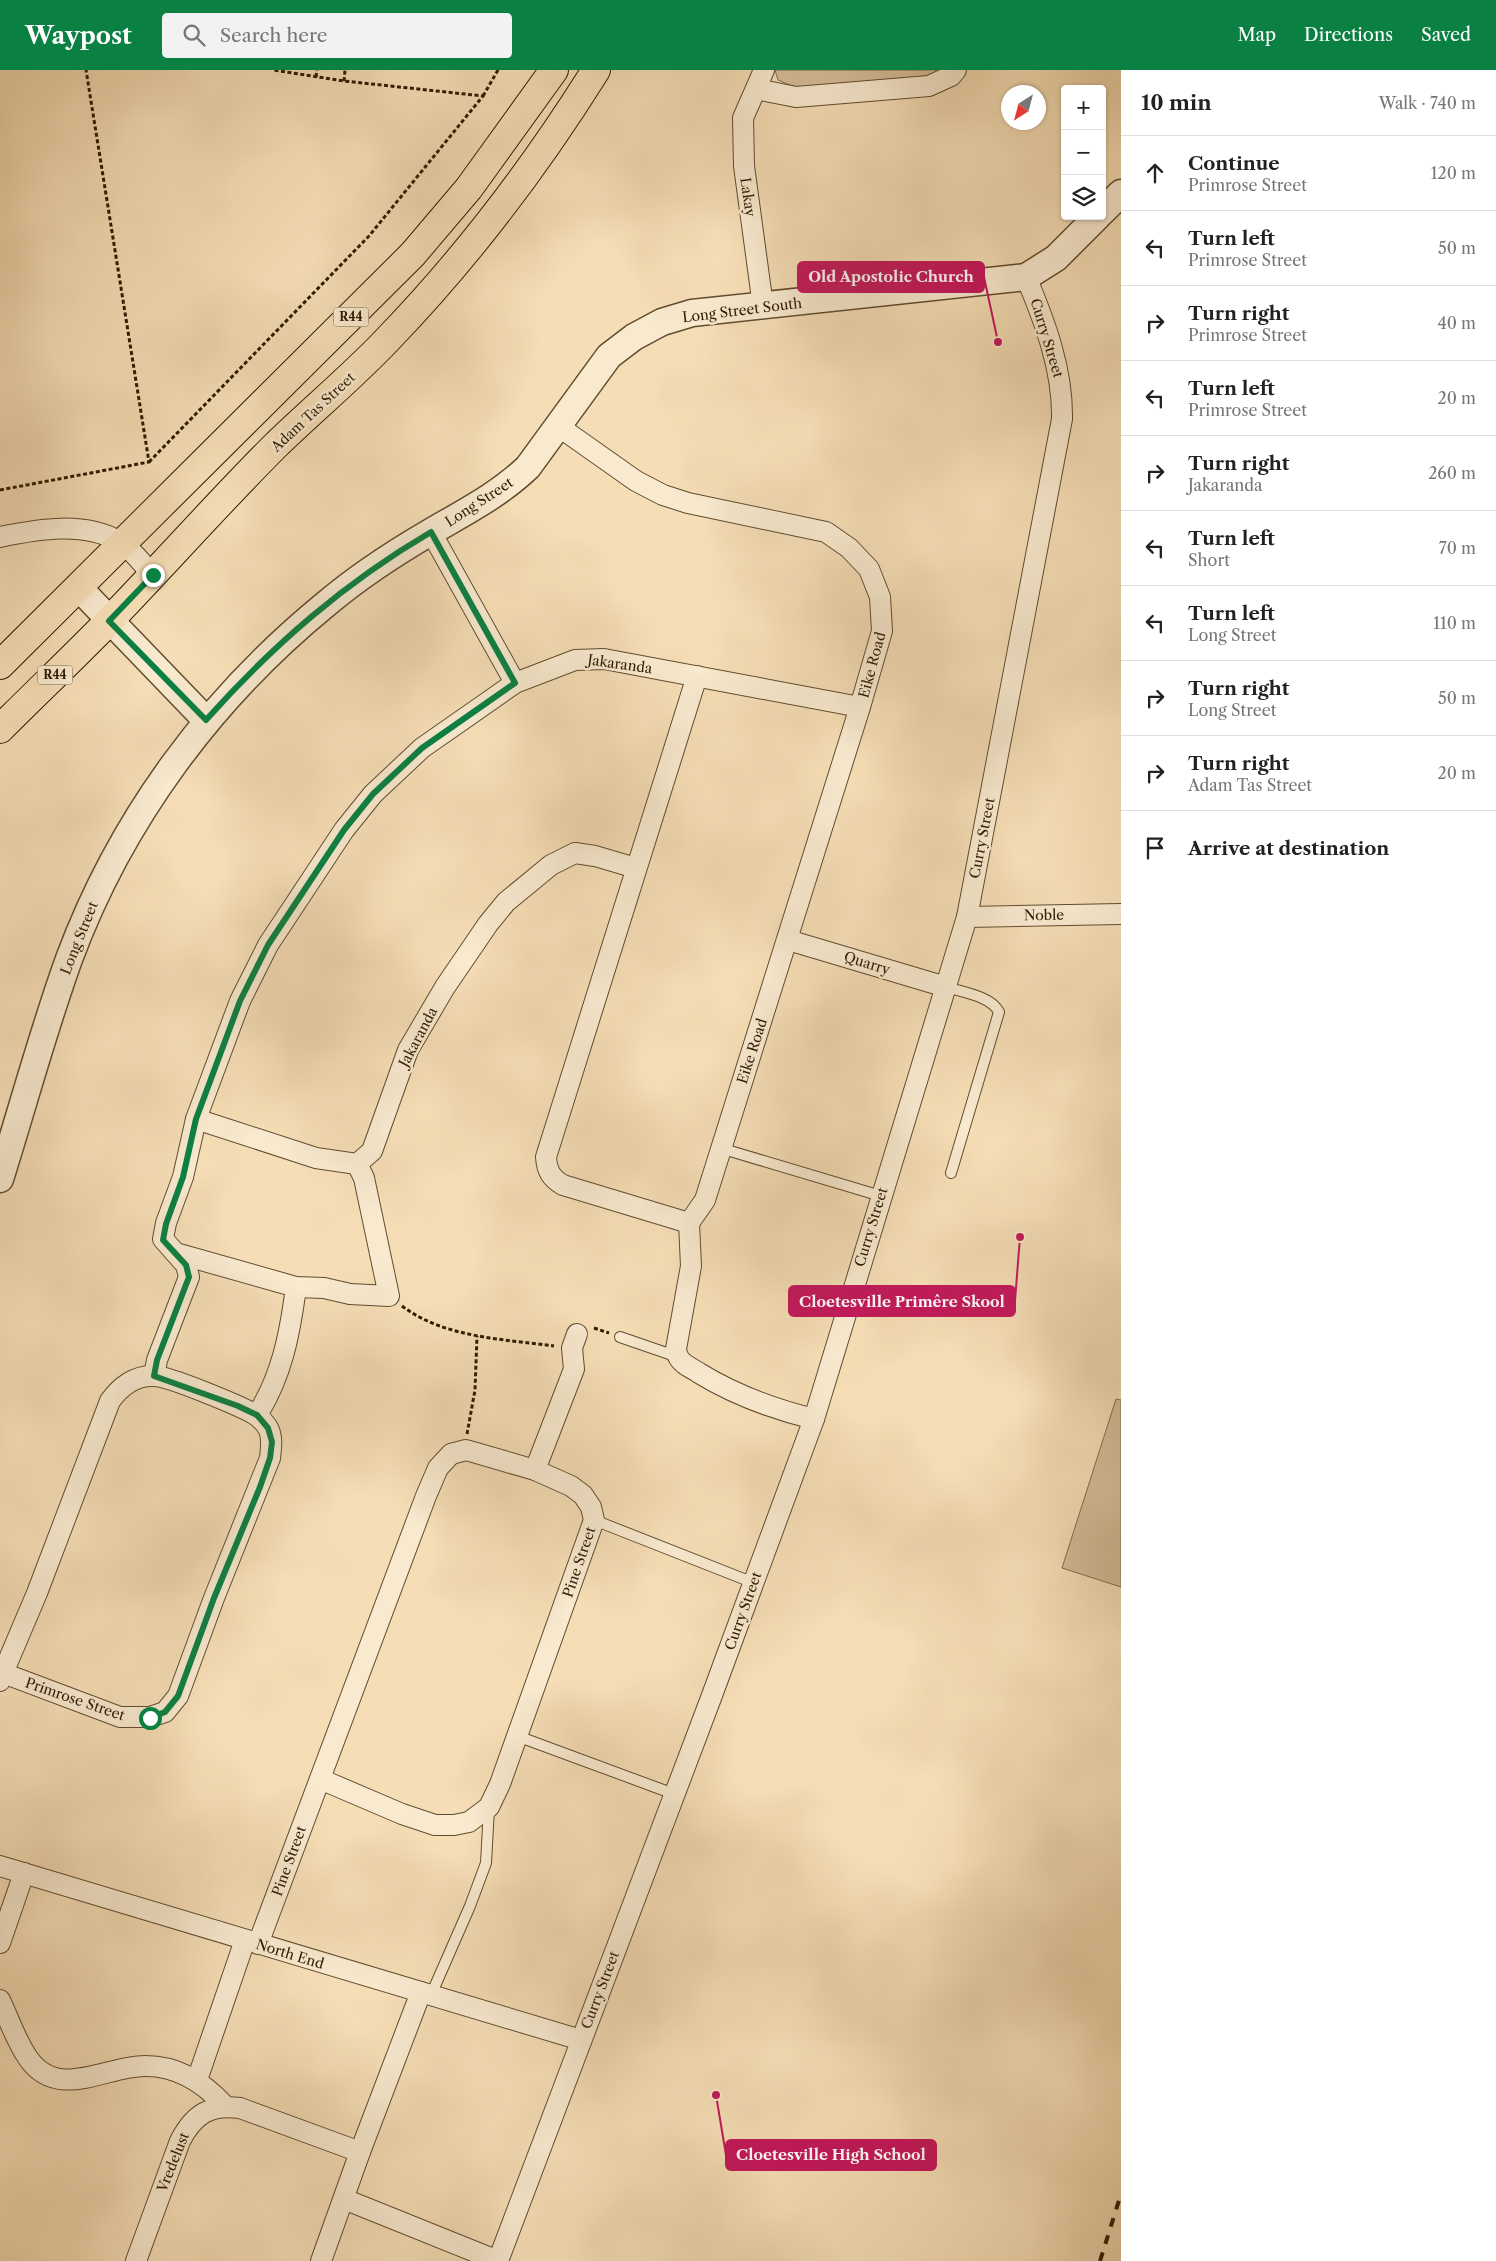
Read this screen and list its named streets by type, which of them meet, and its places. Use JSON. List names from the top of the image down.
{
  "streets": {
    "main road": ["R44", "Adam Tas Street"],
    "street": [
      "Lakay",
      "Long Street South",
      "Curry Street",
      "Long Street",
      "Jakaranda",
      "Eike Road",
      "Noble",
      "Quarry",
      "Pine Street",
      "Primrose Street",
      "North End",
      "Vredelust"
    ]
  },
  "crossings": [
    ["Lakay", "Long Street South"],
    ["Long Street South", "Curry Street"],
    ["Long Street South", "Long Street"],
    ["Long Street South", "Eike Road"],
    ["Curry Street", "Noble"],
    ["Curry Street", "Quarry"],
    ["Curry Street", "North End"],
    ["Long Street", "Eike Road"],
    ["Jakaranda", "Eike Road"],
    ["Eike Road", "Quarry"],
    ["Pine Street", "North End"]
  ],
  "places": ["Old Apostolic Church", "Cloetesville Primêre Skool", "Cloetesville High School"],
  "north": "bottom left",
  "page": {
    "header": "Waypost",
    "search": "Search here",
    "nav": ["Map", "Directions", "Saved"],
    "heading": ["10 min", "Walk · 740 m"],
    "map_buttons": ["+", "−"],
    "list": [
      ["Continue", "Primrose Street", "120 m"],
      ["Turn left", "Primrose Street", "50 m"],
      ["Turn right", "Primrose Street", "40 m"],
      ["Turn left", "Primrose Street", "20 m"],
      ["Turn right", "Jakaranda", "260 m"],
      ["Turn left", "Short", "70 m"],
      ["Turn left", "Long Street", "110 m"],
      ["Turn right", "Long Street", "50 m"],
      ["Turn right", "Adam Tas Street", "20 m"],
      "Arrive at destination"
    ]
  }
}
